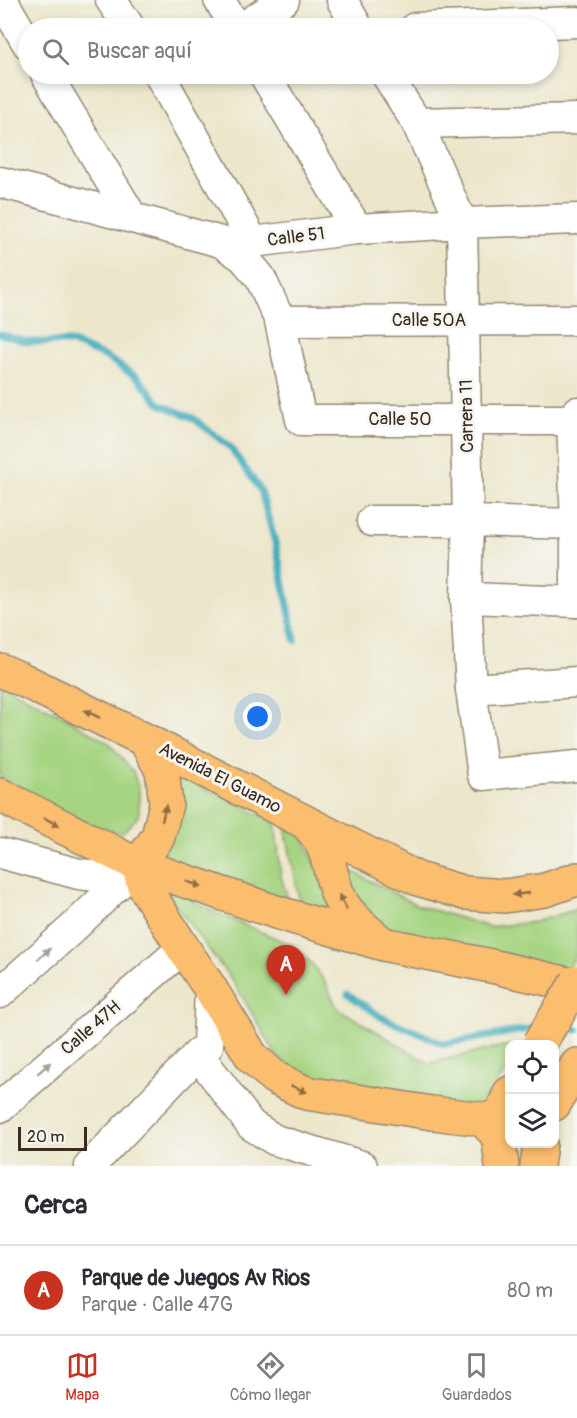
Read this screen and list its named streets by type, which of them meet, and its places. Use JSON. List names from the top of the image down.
{
  "streets": {
    "main road": ["Avenida El Guamo"],
    "street": [
      "Calle 51",
      "Calle 50A",
      "Carrera 11",
      "Calle 50",
      "Calle 47H"
    ]
  },
  "crossings": [
    ["Calle 51", "Carrera 11"],
    ["Calle 50A", "Carrera 11"],
    ["Calle 50A", "Calle 50"],
    ["Carrera 11", "Calle 50"]
  ],
  "scale_bar": "20 m",
  "page": {
    "search": "Buscar aquí",
    "pins": "A",
    "scale": "20 m",
    "heading": "Cerca",
    "list": [
      {
        "mark": "A",
        "name": "Parque de Juegos Av Rios",
        "note": "Parque · Calle 47G",
        "value": "80 m"
      }
    ],
    "nav": ["Mapa", "Cómo llegar", "Guardados"]
  }
}
